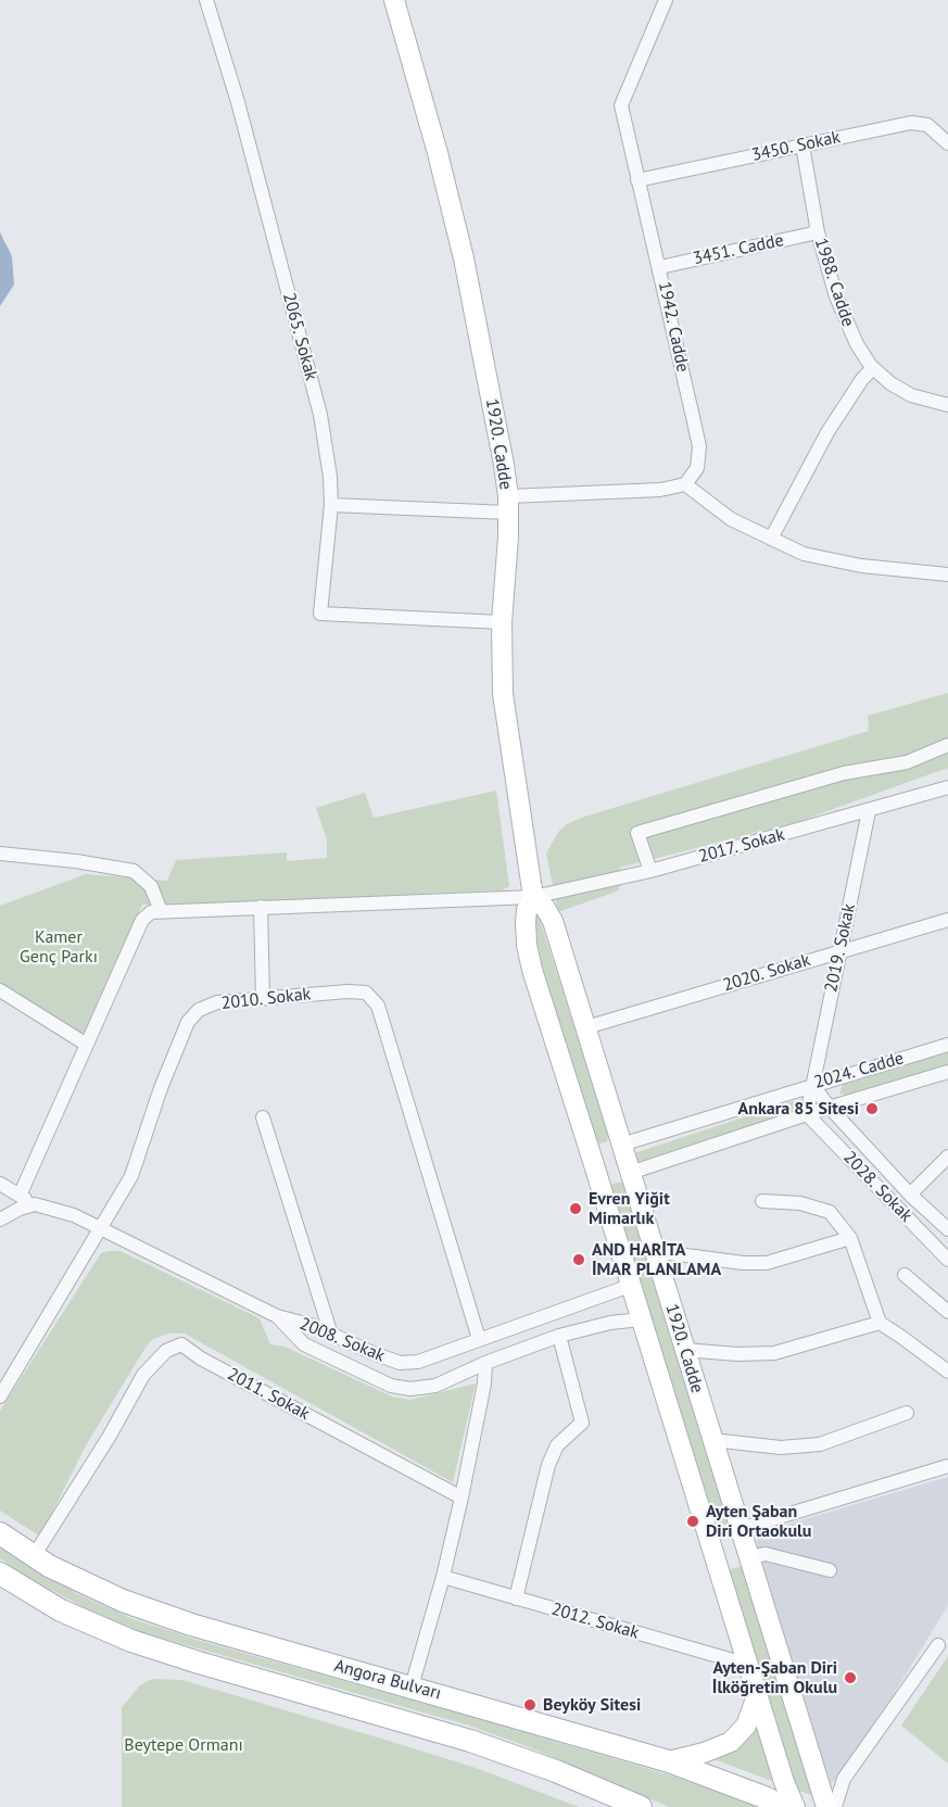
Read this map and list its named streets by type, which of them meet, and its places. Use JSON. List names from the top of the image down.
{
  "streets": {
    "main road": ["1920. Cadde", "Angora Bulvarı"],
    "street": [
      "3450. Sokak",
      "3451. Cadde",
      "1988. Cadde",
      "1942. Cadde",
      "2065. Sokak",
      "2017. Sokak",
      "2019. Sokak",
      "2020. Sokak",
      "2010. Sokak",
      "2024. Cadde",
      "2028. Sokak",
      "2008. Sokak",
      "2011. Sokak",
      "2012. Sokak"
    ]
  },
  "crossings": [
    ["3450. Sokak", "1988. Cadde"],
    ["3450. Sokak", "1942. Cadde"],
    ["3451. Cadde", "1988. Cadde"],
    ["3451. Cadde", "1942. Cadde"],
    ["2065. Sokak", "1920. Cadde"],
    ["1920. Cadde", "2017. Sokak"],
    ["1920. Cadde", "2020. Sokak"],
    ["1920. Cadde", "2024. Cadde"],
    ["1920. Cadde", "2008. Sokak"],
    ["1920. Cadde", "2012. Sokak"],
    ["2017. Sokak", "2019. Sokak"],
    ["2019. Sokak", "2020. Sokak"],
    ["2019. Sokak", "2024. Cadde"],
    ["2019. Sokak", "2028. Sokak"],
    ["2010. Sokak", "2008. Sokak"],
    ["2024. Cadde", "2028. Sokak"],
    ["2011. Sokak", "Angora Bulvarı"]
  ],
  "parks": ["Kamer Genç Parkı", "Beytepe Ormanı"],
  "places": [
    "Ankara 85 Sitesi",
    "Evren Yiğit Mimarlık",
    "AND HARİTA İMAR PLANLAMA",
    "Ayten Şaban Diri Ortaokulu",
    "Ayten-Şaban Diri İlköğretim Okulu",
    "Beyköy Sitesi"
  ]
}
